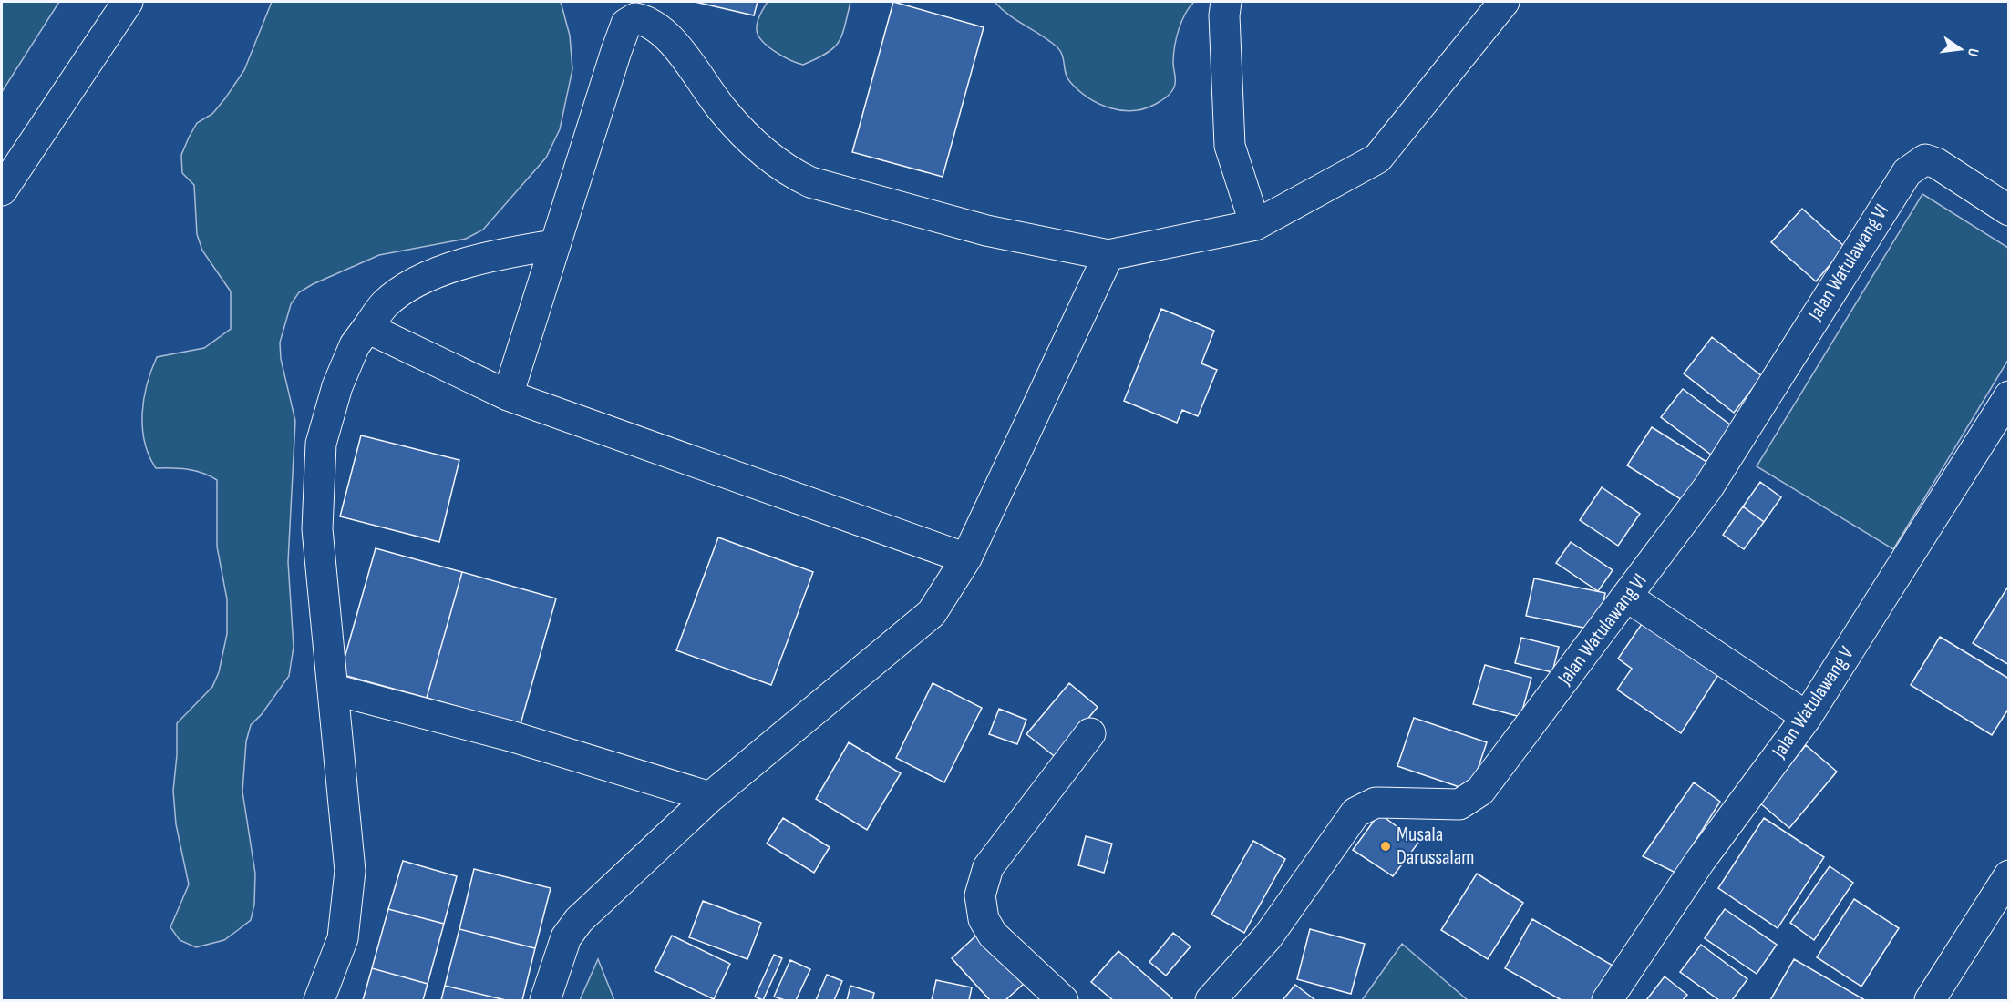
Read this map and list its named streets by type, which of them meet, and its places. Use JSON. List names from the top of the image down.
{
  "streets": {
    "street": ["Jalan Watulawang VI", "Jalan Watulawang V"]
  },
  "places": ["Musala Darussalam"],
  "north": "right"
}
